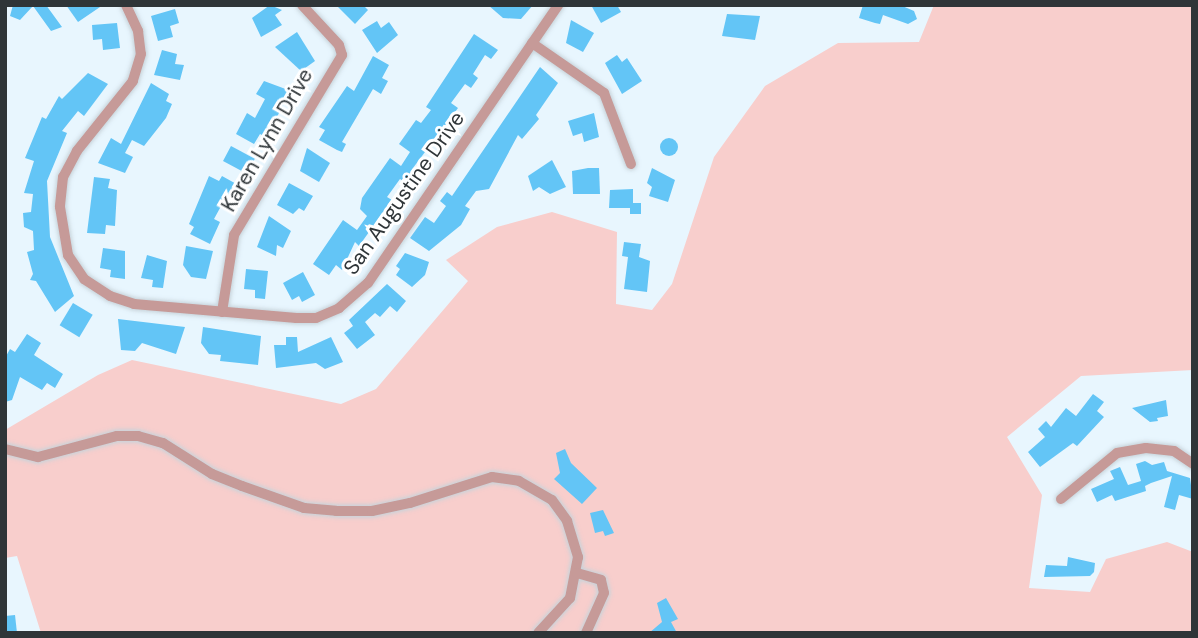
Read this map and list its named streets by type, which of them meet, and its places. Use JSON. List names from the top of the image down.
{
  "streets": {
    "street": ["Karen Lynn Drive", "San Augustine Drive"]
  },
  "crossings": [
    ["Karen Lynn Drive", "San Augustine Drive"]
  ]
}
